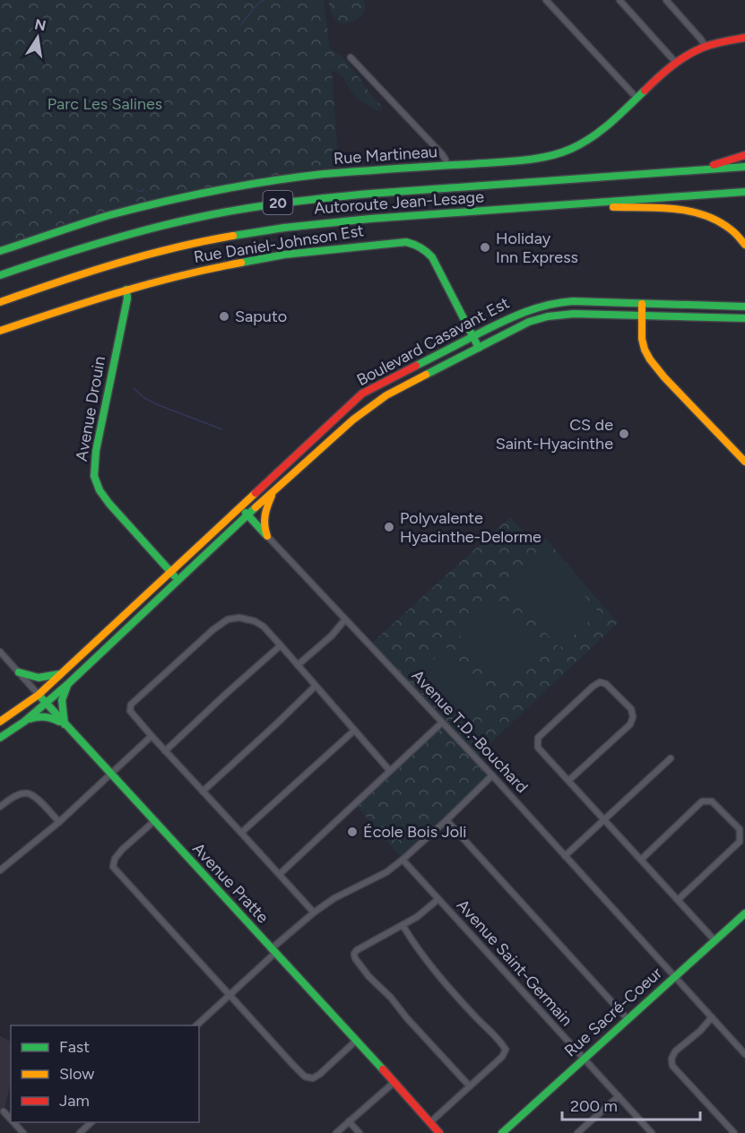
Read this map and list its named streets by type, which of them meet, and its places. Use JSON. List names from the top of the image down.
{
  "streets": {
    "main road": [
      "Rue Martineau",
      "20",
      "Autoroute Jean-Lesage",
      "Rue Daniel-Johnson Est",
      "Boulevard Casavant Est",
      "Avenue Drouin",
      "Avenue T.D.-Bouchard",
      "Avenue Pratte",
      "Rue Sacré-Coeur"
    ],
    "street": ["Avenue Saint-Germain"]
  },
  "crossings": [
    ["Rue Daniel-Johnson Est", "Boulevard Casavant Est"],
    ["Rue Daniel-Johnson Est", "Avenue Drouin"],
    ["Boulevard Casavant Est", "Avenue Drouin"],
    ["Boulevard Casavant Est", "Avenue T.D.-Bouchard"],
    ["Boulevard Casavant Est", "Avenue Pratte"],
    ["Avenue T.D.-Bouchard", "Rue Sacré-Coeur"],
    ["Avenue Saint-Germain", "Rue Sacré-Coeur"]
  ],
  "parks": ["Parc Les Salines"],
  "places": [
    "Holiday Inn Express",
    "Saputo",
    "CS de Saint-Hyacinthe",
    "Polyvalente Hyacinthe-Delorme",
    "École Bois Joli"
  ],
  "legend": ["Fast", "Slow", "Jam"],
  "scale_bar": "200 m",
  "north": "top"
}
